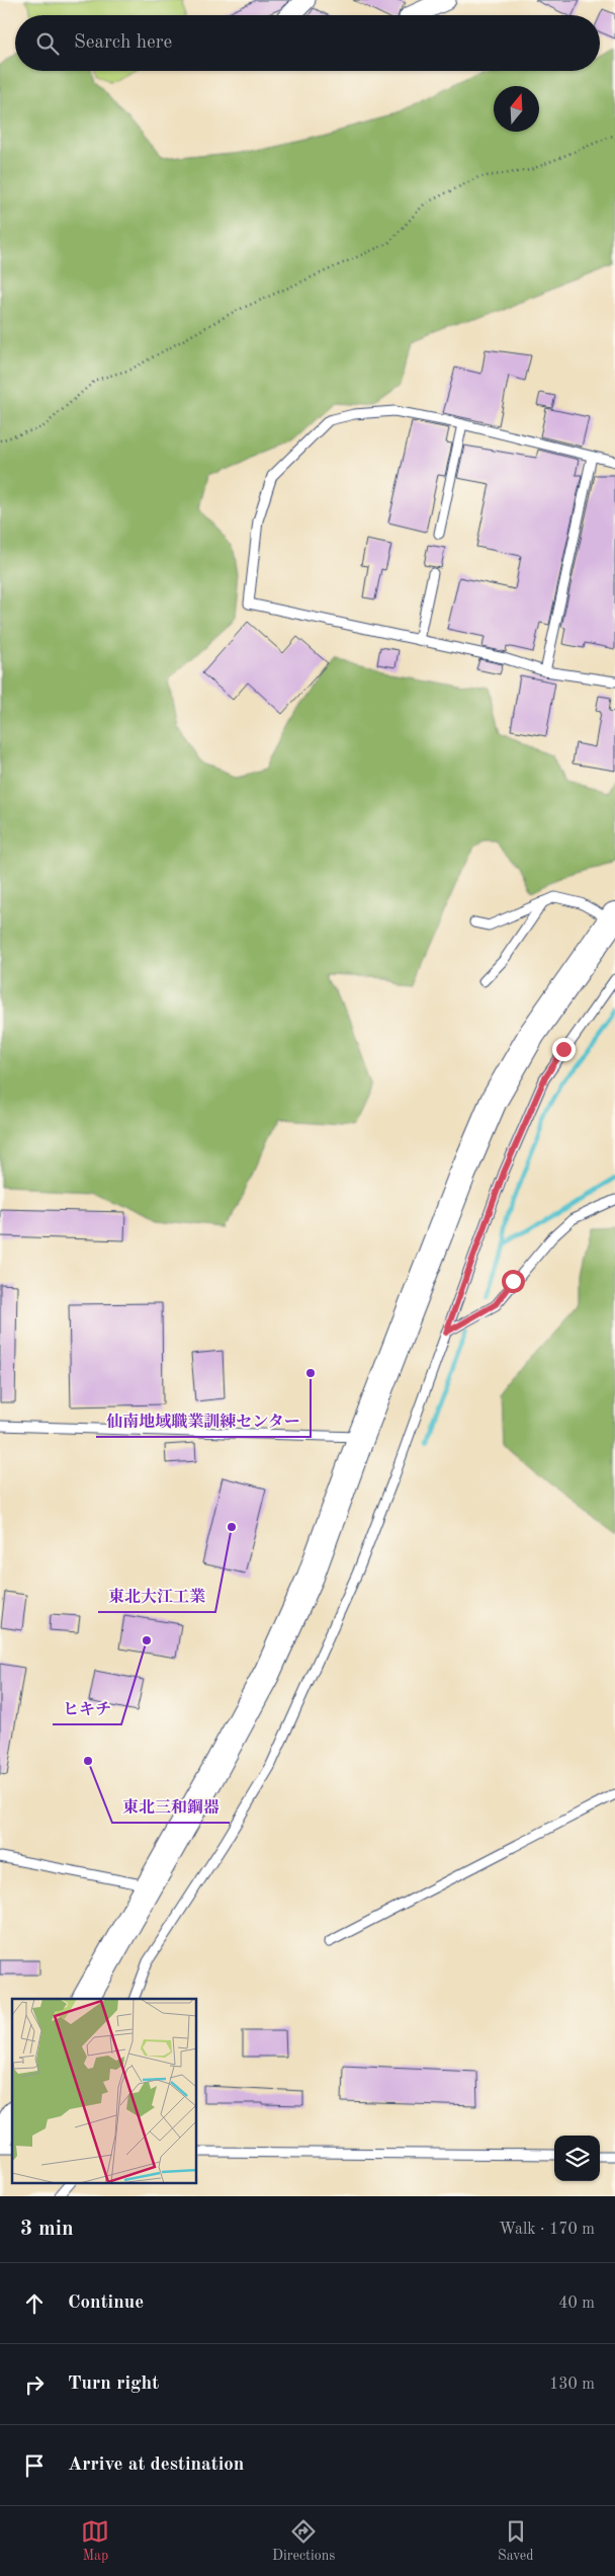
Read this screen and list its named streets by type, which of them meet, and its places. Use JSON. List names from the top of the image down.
{
  "places": [
    "仙南地域職業訓練センター",
    "東北大江工業",
    "ヒキチ",
    "東北三和鋼器"
  ],
  "north": "top",
  "page": {
    "search": "Search here",
    "heading": ["3 min", "Walk · 170 m"],
    "list": [
      ["Continue", "40 m"],
      ["Turn right", "130 m"],
      "Arrive at destination"
    ],
    "nav": ["Map", "Directions", "Saved"]
  }
}
